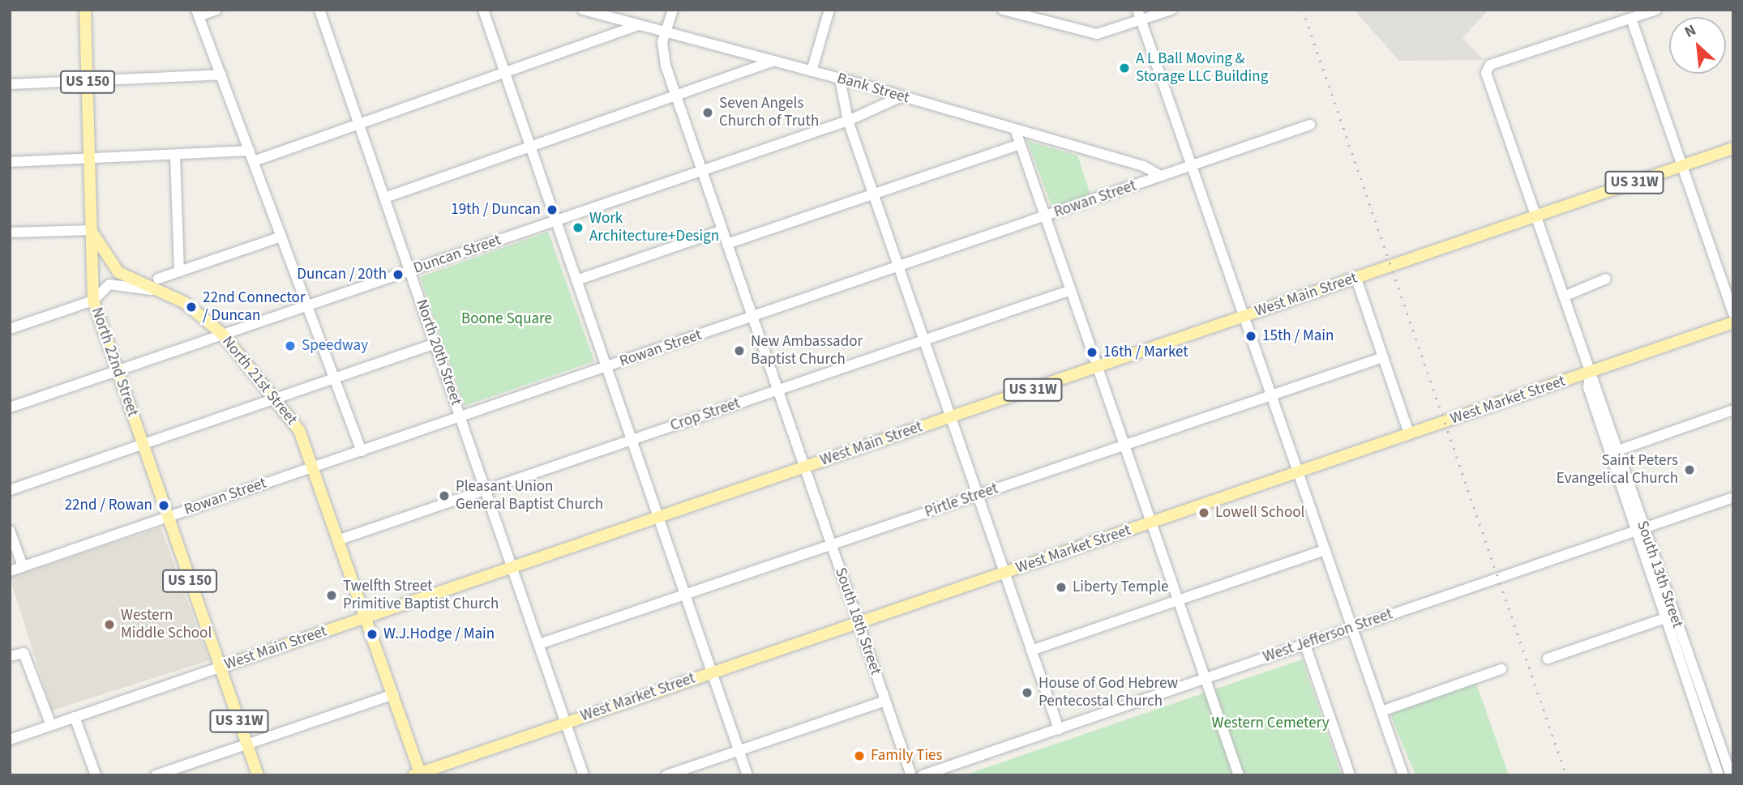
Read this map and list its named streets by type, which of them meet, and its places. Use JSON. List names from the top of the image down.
{
  "streets": {
    "main road": [
      "US 150",
      "US 31W",
      "West Main Street",
      "North 22nd Street",
      "North 21st Street",
      "West Market Street"
    ],
    "street": [
      "Bank Street",
      "Rowan Street",
      "Duncan Street",
      "North 20th Street",
      "Crop Street",
      "Pirtle Street",
      "South 13th Street",
      "South 18th Street",
      "West Jefferson Street"
    ]
  },
  "crossings": [
    ["US 150", "West Main Street"],
    ["US 150", "North 21st Street"],
    ["US 150", "West Market Street"],
    ["Bank Street", "Rowan Street"],
    ["Bank Street", "Duncan Street"],
    ["Bank Street", "South 18th Street"],
    ["US 31W", "West Main Street"],
    ["US 31W", "North 22nd Street"],
    ["Rowan Street", "North 20th Street"],
    ["Rowan Street", "North 22nd Street"],
    ["Rowan Street", "North 21st Street"],
    ["Rowan Street", "South 18th Street"],
    ["Duncan Street", "North 20th Street"],
    ["Duncan Street", "North 22nd Street"],
    ["Duncan Street", "North 21st Street"],
    ["Duncan Street", "South 18th Street"],
    ["West Main Street", "North 20th Street"],
    ["West Main Street", "North 22nd Street"],
    ["West Main Street", "North 21st Street"],
    ["West Main Street", "South 13th Street"],
    ["West Main Street", "South 18th Street"],
    ["North 20th Street", "West Market Street"],
    ["North 20th Street", "Crop Street"],
    ["North 20th Street", "Pirtle Street"],
    ["North 22nd Street", "North 21st Street"],
    ["North 21st Street", "Crop Street"],
    ["West Market Street", "South 13th Street"],
    ["West Market Street", "South 18th Street"],
    ["Crop Street", "South 18th Street"],
    ["Pirtle Street", "South 18th Street"],
    ["South 13th Street", "West Jefferson Street"]
  ],
  "parks": ["Boone Square", "Western Cemetery"],
  "places": [
    "A L Ball Moving & Storage LLC Building",
    "Seven Angels Church of Truth",
    "19th / Duncan",
    "Work Architecture+Design",
    "Duncan / 20th",
    "22nd Connector / Duncan",
    "15th / Main",
    "Speedway",
    "New Ambassador Baptist Church",
    "16th / Market",
    "Saint Peters Evangelical Church",
    "Pleasant Union General Baptist Church",
    "22nd / Rowan",
    "Lowell School",
    "Liberty Temple",
    "Twelfth Street Primitive Baptist Church",
    "Western Middle School",
    "W.J.Hodge / Main",
    "House of God Hebrew Pentecostal Church",
    "Family Ties"
  ],
  "north": "top left"
}
